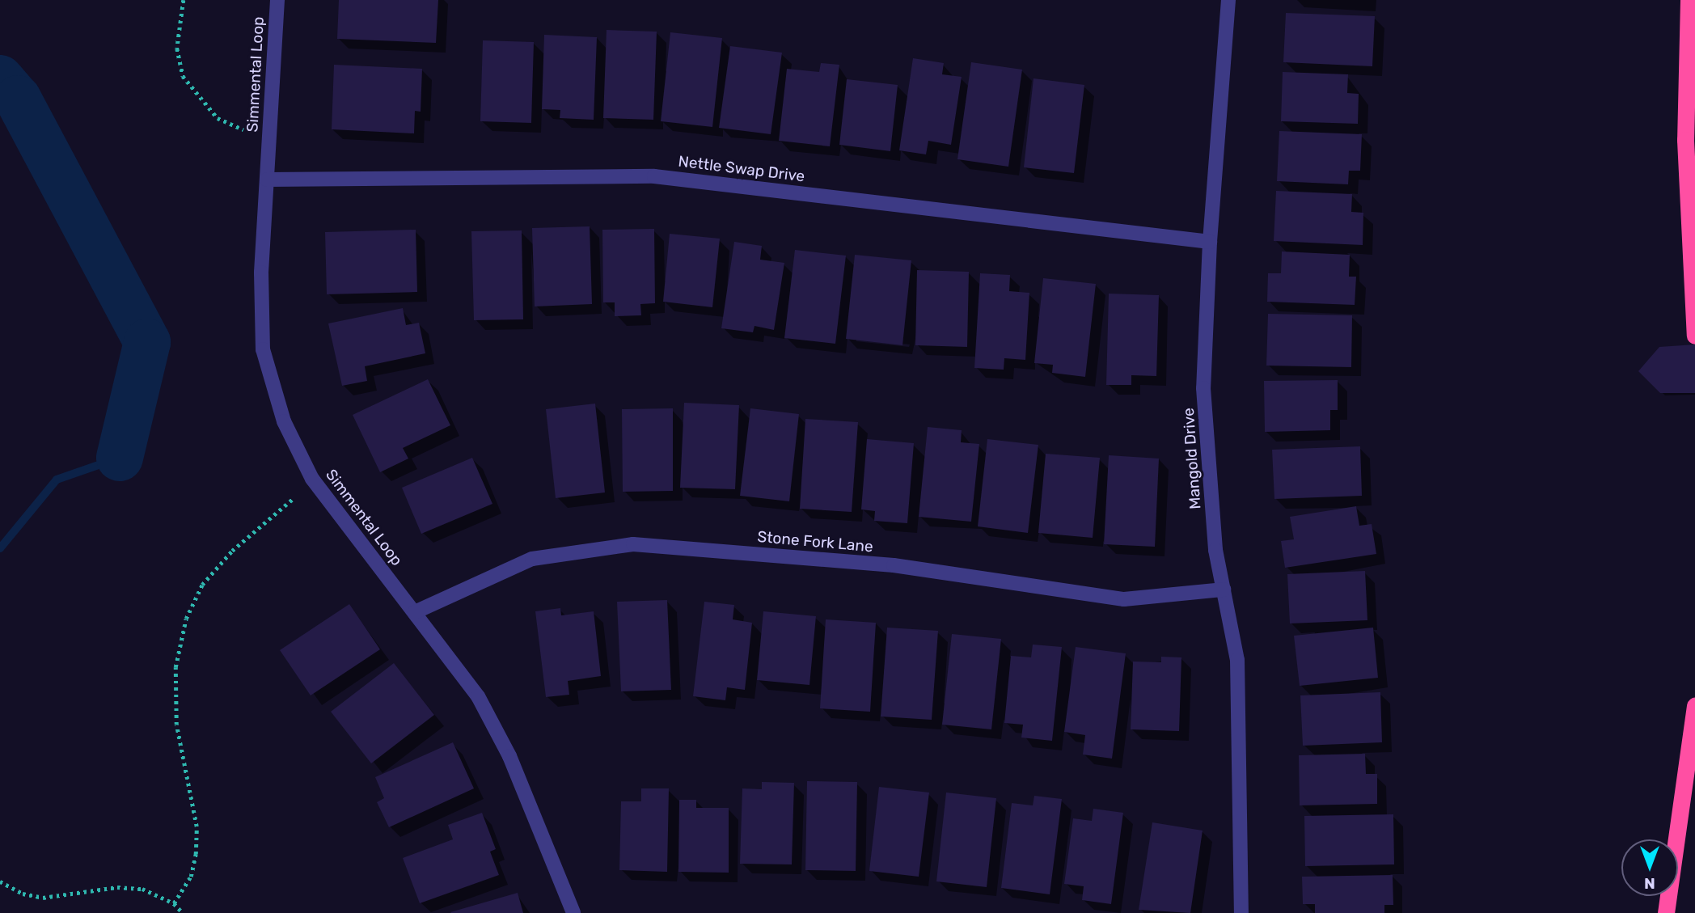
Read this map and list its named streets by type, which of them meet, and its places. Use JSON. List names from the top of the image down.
{
  "streets": {
    "street": [
      "Simmental Loop",
      "Nettle Swap Drive",
      "Mangold Drive",
      "Stone Fork Lane"
    ]
  },
  "crossings": [
    ["Simmental Loop", "Nettle Swap Drive"],
    ["Simmental Loop", "Stone Fork Lane"],
    ["Nettle Swap Drive", "Mangold Drive"],
    ["Mangold Drive", "Stone Fork Lane"]
  ],
  "north": "bottom"
}
